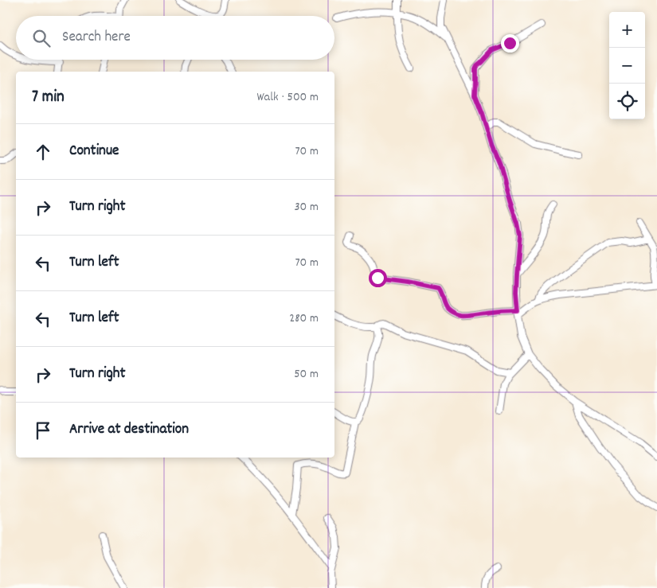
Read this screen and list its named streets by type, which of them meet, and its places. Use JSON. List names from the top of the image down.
{
  "page": {
    "map_buttons": ["+", "−"],
    "search": "Search here",
    "heading": ["7 min", "Walk · 500 m"],
    "list": [
      ["Continue", "70 m"],
      ["Turn right", "30 m"],
      ["Turn left", "70 m"],
      ["Turn left", "280 m"],
      ["Turn right", "50 m"],
      "Arrive at destination"
    ]
  }
}
